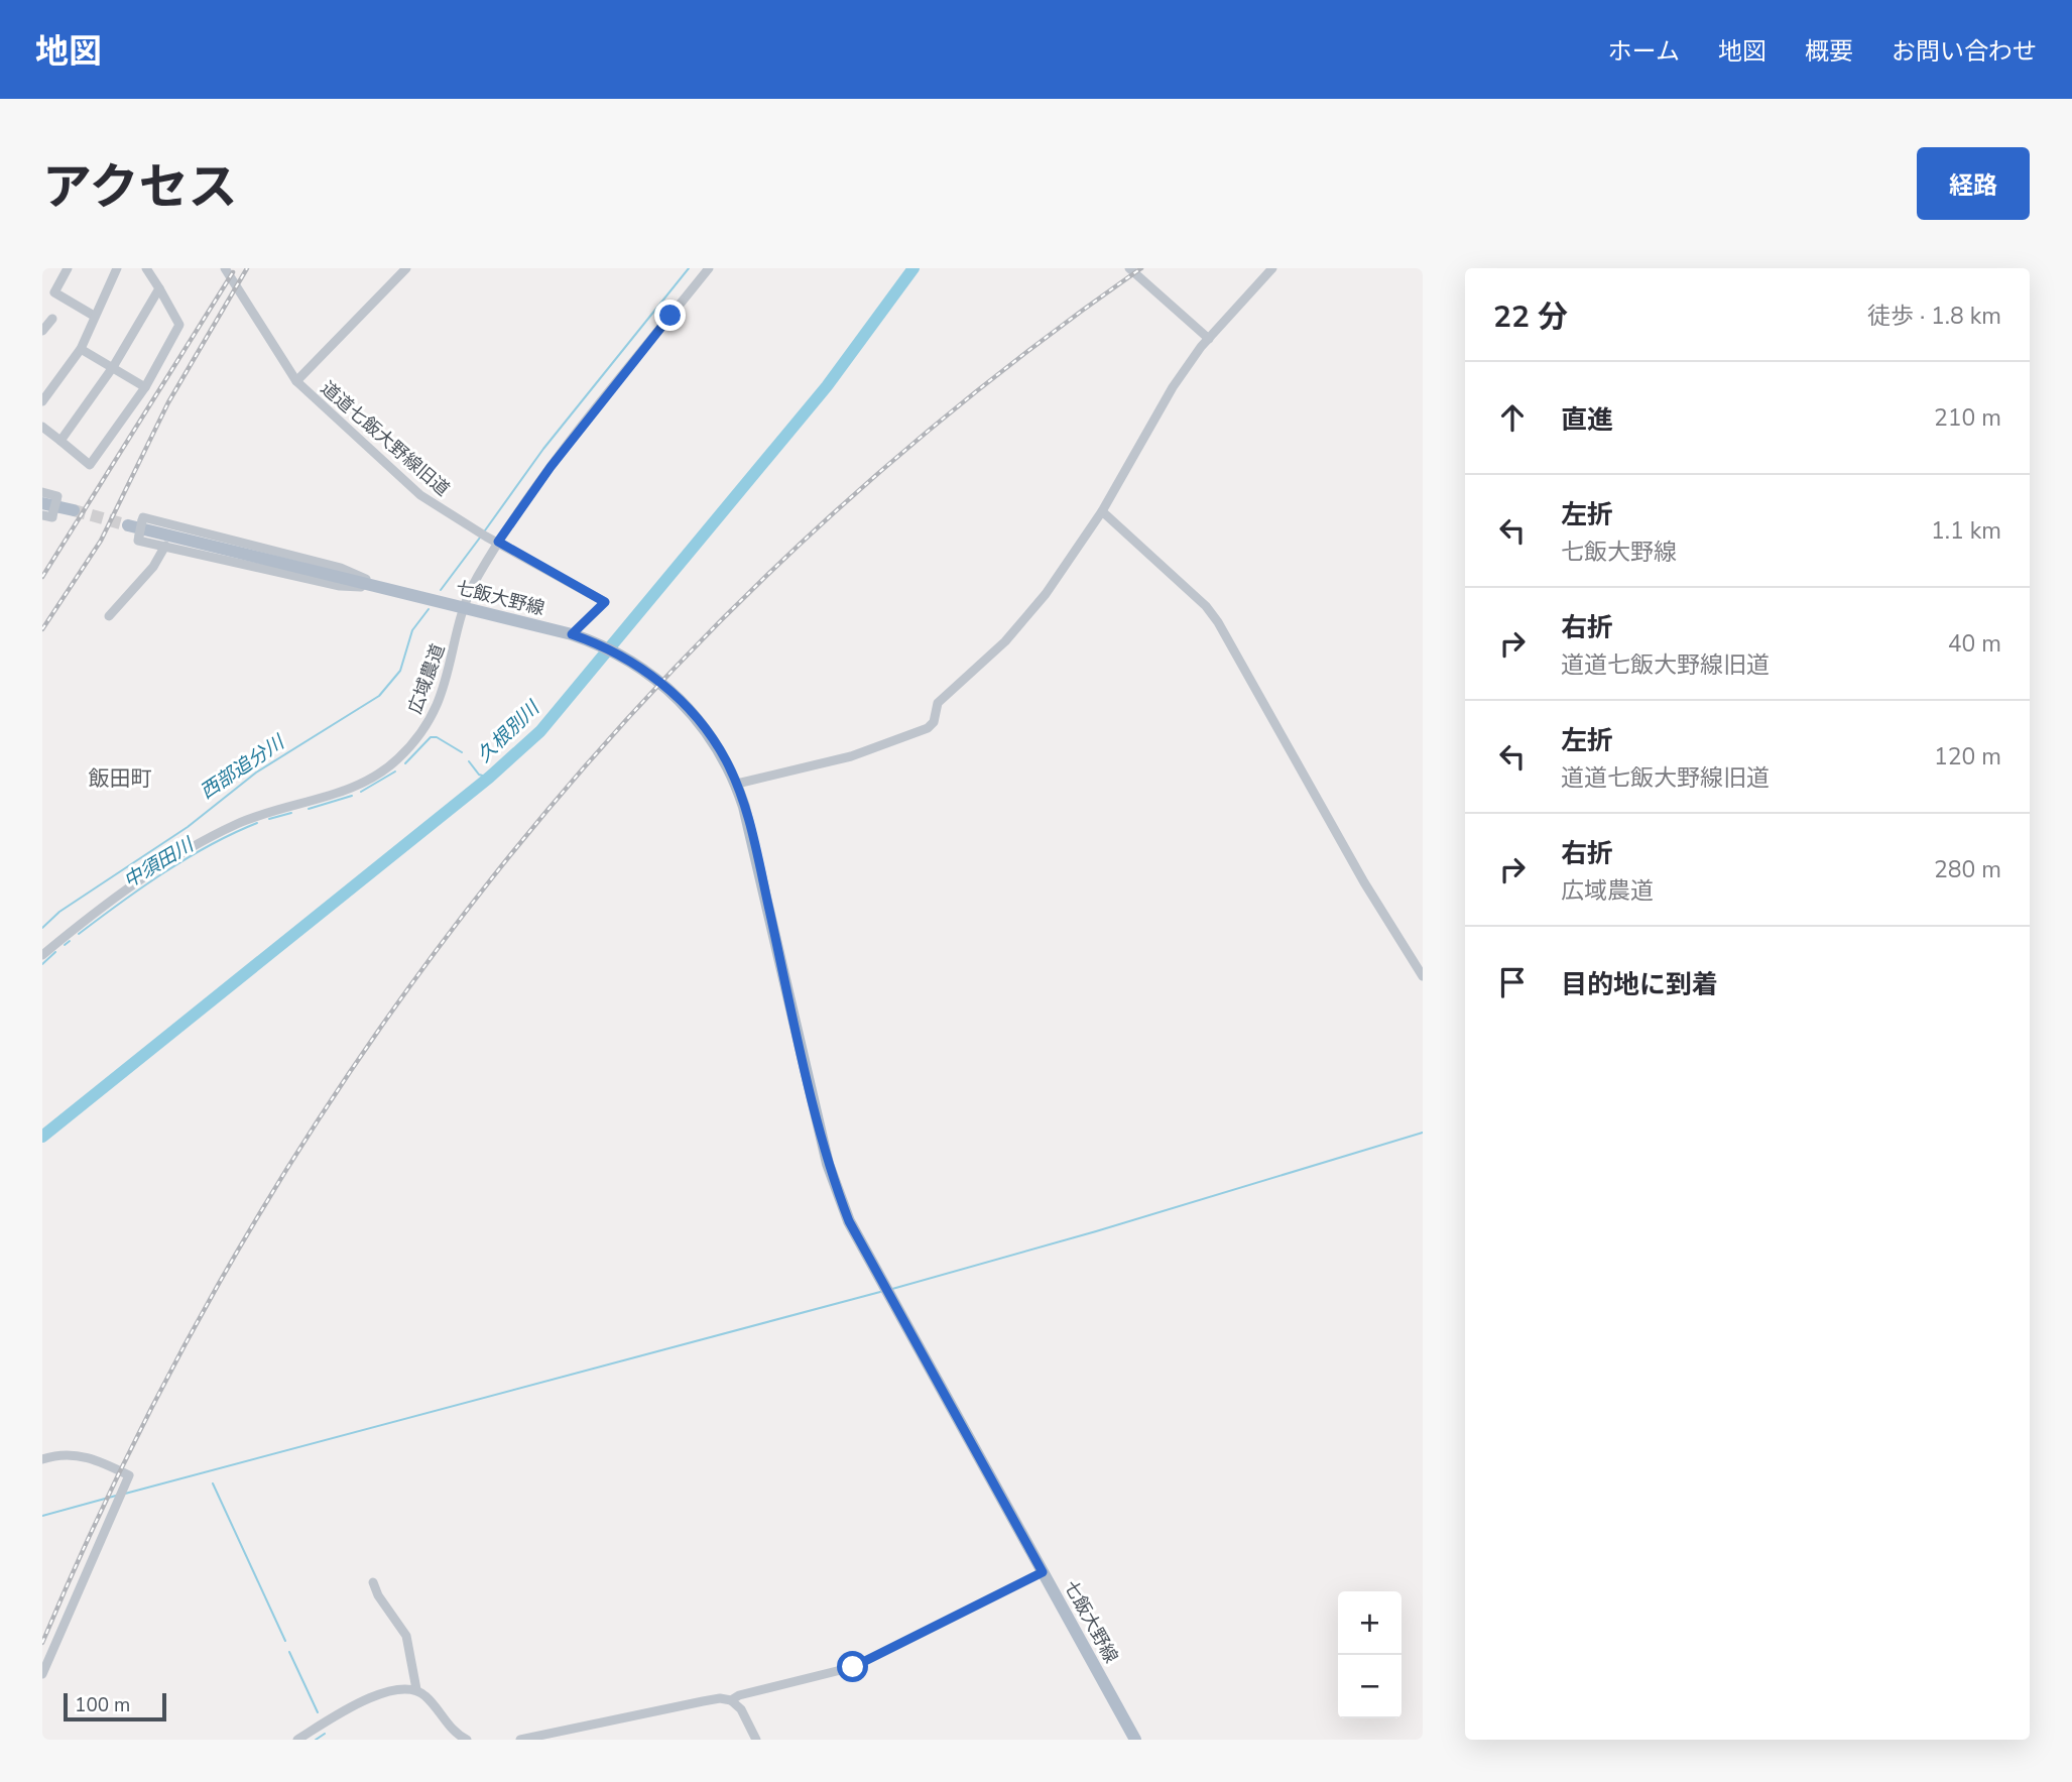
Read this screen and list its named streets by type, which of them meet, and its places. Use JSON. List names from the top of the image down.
{
  "streets": {
    "main road": ["七飯大野線"],
    "street": ["道道七飯大野線旧道", "広域農道"]
  },
  "crossings": [
    ["道道七飯大野線旧道", "七飯大野線"],
    ["道道七飯大野線旧道", "広域農道"],
    ["七飯大野線", "広域農道"]
  ],
  "districts": ["飯田町"],
  "water": ["久根別川", "西部追分川", "中須田川"],
  "scale_bar": "100 m",
  "page": {
    "header": "地図",
    "nav": [
      "ホーム",
      "地図",
      "概要",
      "お問い合わせ"
    ],
    "title": "アクセス",
    "buttons": "経路",
    "heading": ["22 分", "徒歩 · 1.8 km"],
    "list": [
      ["直進", "210 m"],
      ["左折", "七飯大野線", "1.1 km"],
      ["右折", "道道七飯大野線旧道", "40 m"],
      ["左折", "道道七飯大野線旧道", "120 m"],
      ["右折", "広域農道", "280 m"],
      "目的地に到着"
    ],
    "map_buttons": ["+", "−"],
    "scale": "100 m"
  }
}
